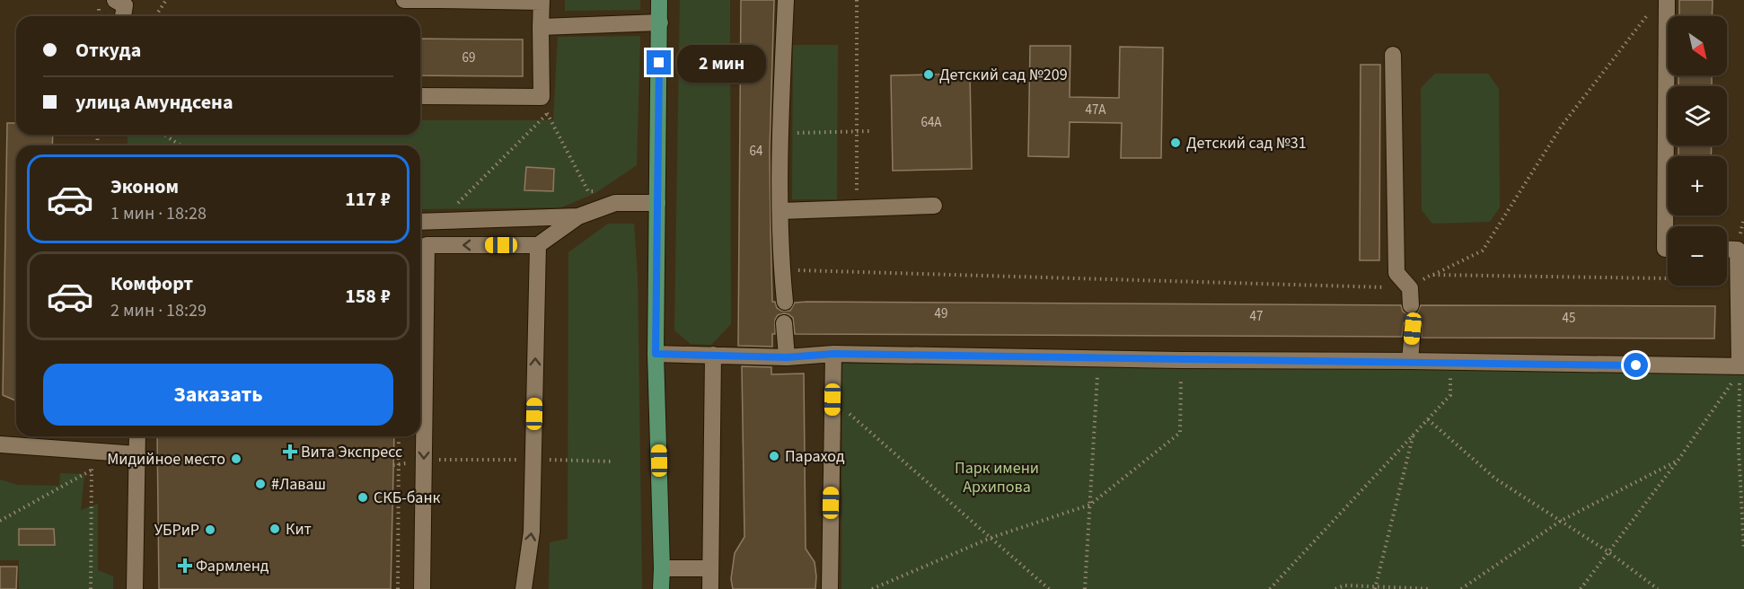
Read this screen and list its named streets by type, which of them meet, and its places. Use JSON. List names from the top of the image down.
{
  "parks": ["Парк имени Архипова"],
  "places": {
    "other": [
      "Детский сад №209",
      "Детский сад №31",
      "Параход",
      "Мидийное место",
      "#Лаваш",
      "СКБ-банк",
      "Кит",
      "УБРиР"
    ],
    "health": ["Вита Экспресс", "Фармленд"]
  },
  "house_numbers": [
    "69",
    "47А",
    "64А",
    "64",
    "49",
    "47",
    "45"
  ],
  "north": "bottom right",
  "page": {
    "map_buttons": ["+", "−"],
    "banner": ["Откуда", "улица Амундсена"],
    "bubble": "2 мин",
    "list": [
      {
        "name": "Эконом",
        "note": "1 мин · 18:28",
        "value": "117 ₽"
      },
      {
        "name": "Комфорт",
        "note": "2 мин · 18:29",
        "value": "158 ₽"
      }
    ],
    "buttons": "Заказать"
  }
}
